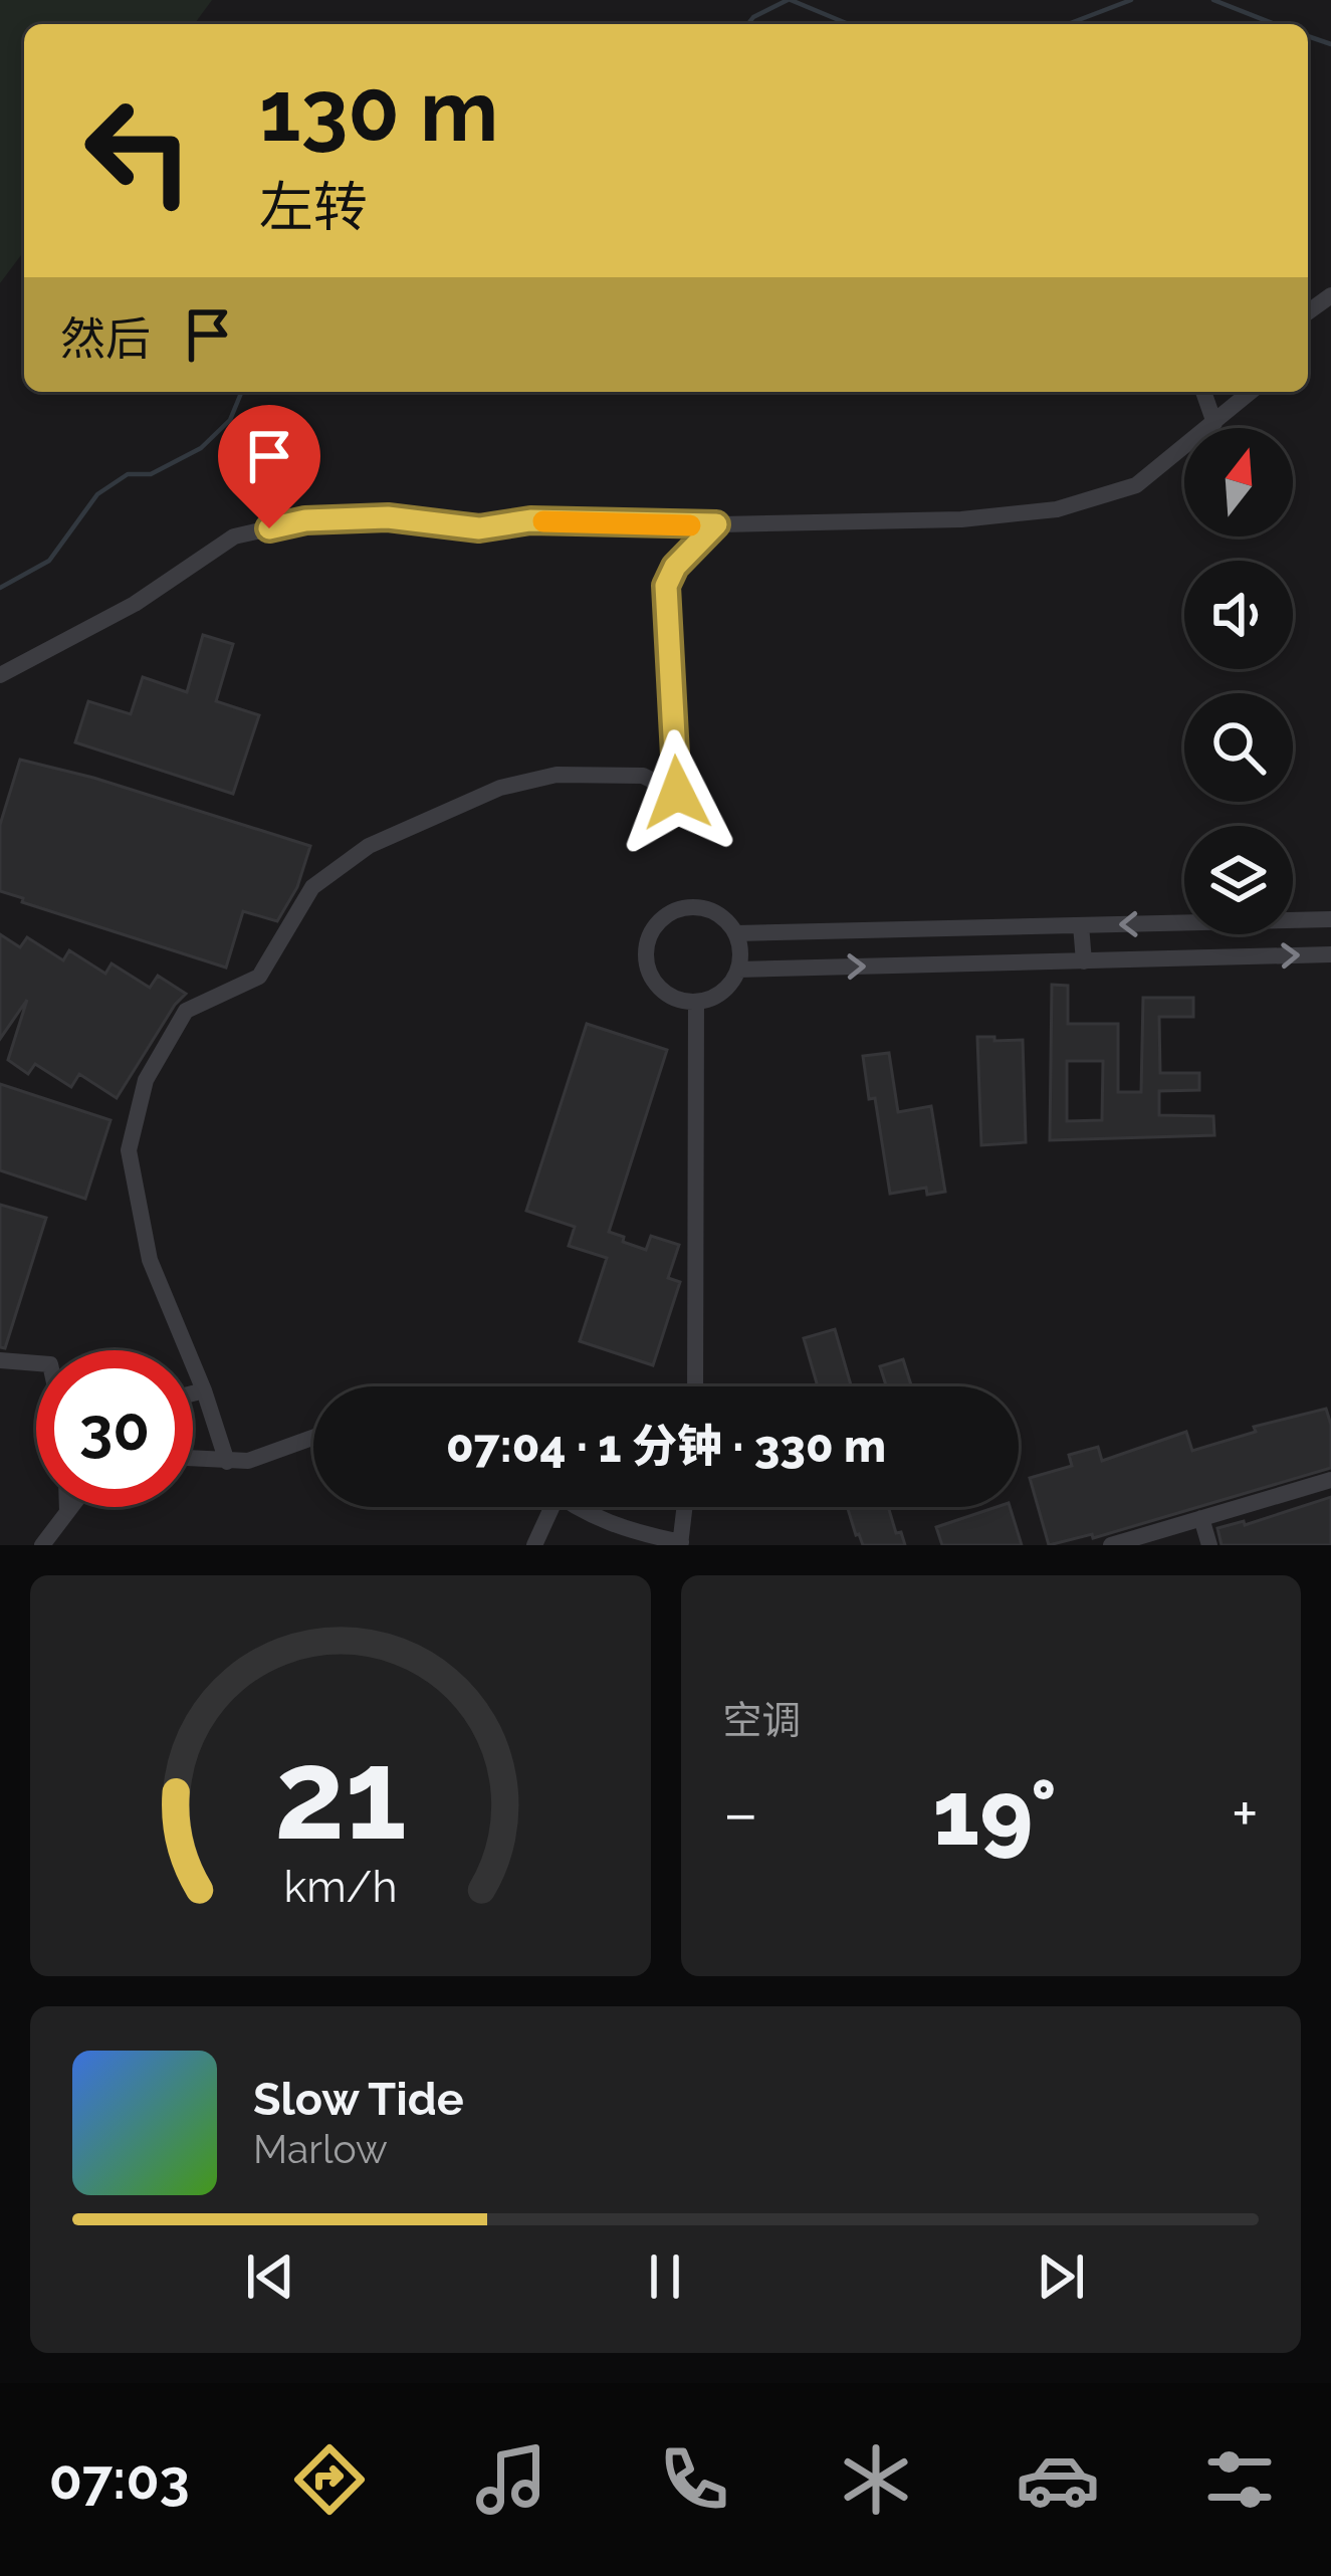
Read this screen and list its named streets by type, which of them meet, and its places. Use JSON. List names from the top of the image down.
{
  "north": "top",
  "page": {
    "turn": ["130 m", "左转"],
    "then": "然后",
    "limit": "30",
    "trip": "07:04 · 1 分钟 · 330 m",
    "tile": "空调",
    "heat": ["−", "19°", "+"],
    "song": ["Slow Tide", "Marlow"],
    "tabs": "07:03",
    "gauge": ["21", "km/h"]
  }
}
